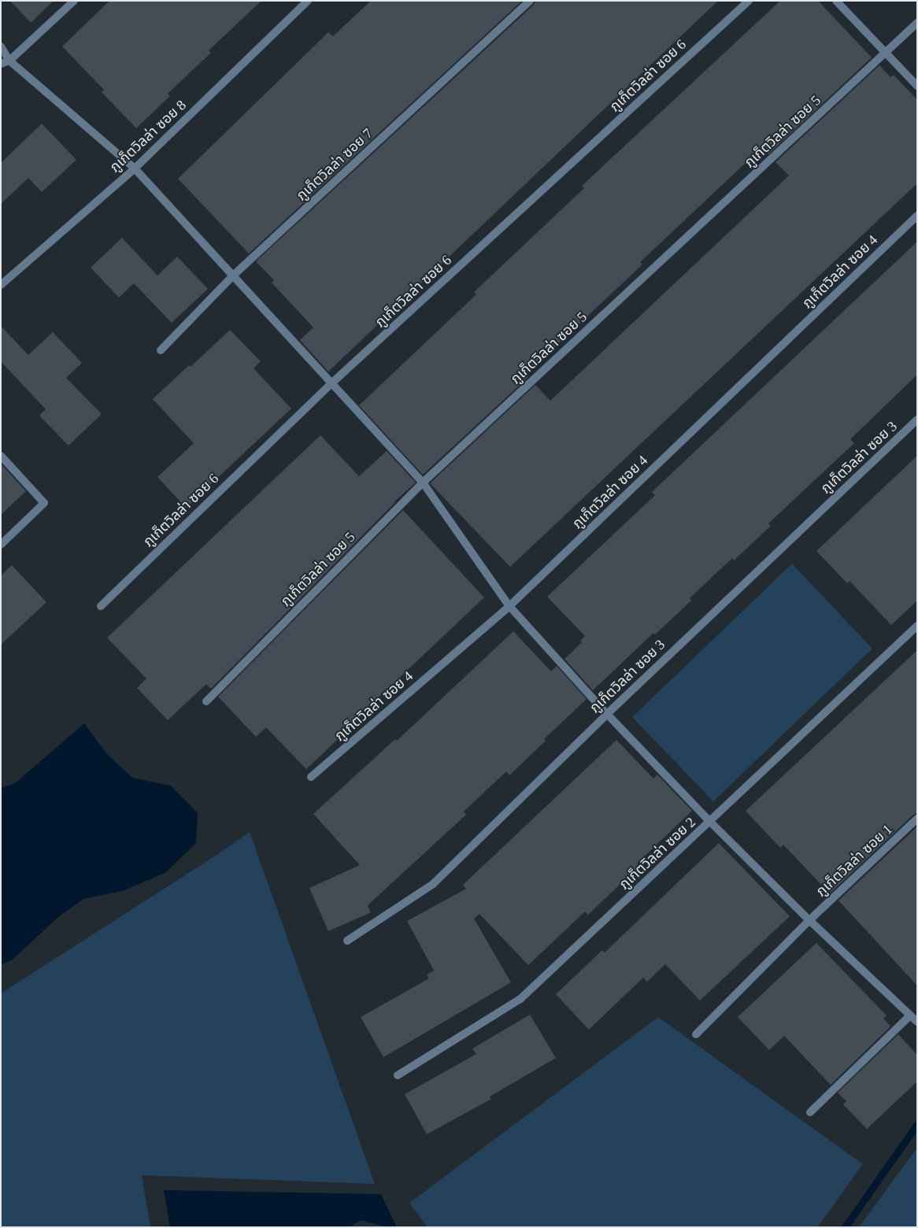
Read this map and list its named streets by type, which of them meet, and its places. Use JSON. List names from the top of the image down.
{
  "streets": {
    "street": [
      "ภูเก็ตวิลล่า ซอย 6",
      "ภูเก็ตวิลล่า ซอย 5",
      "ภูเก็ตวิลล่า ซอย 8",
      "ภูเก็ตวิลล่า ซอย 7",
      "ภูเก็ตวิลล่า ซอย 4",
      "ภูเก็ตวิลล่า ซอย 3",
      "ภูเก็ตวิลล่า ซอย 2",
      "ภูเก็ตวิลล่า ซอย 1"
    ]
  }
}
